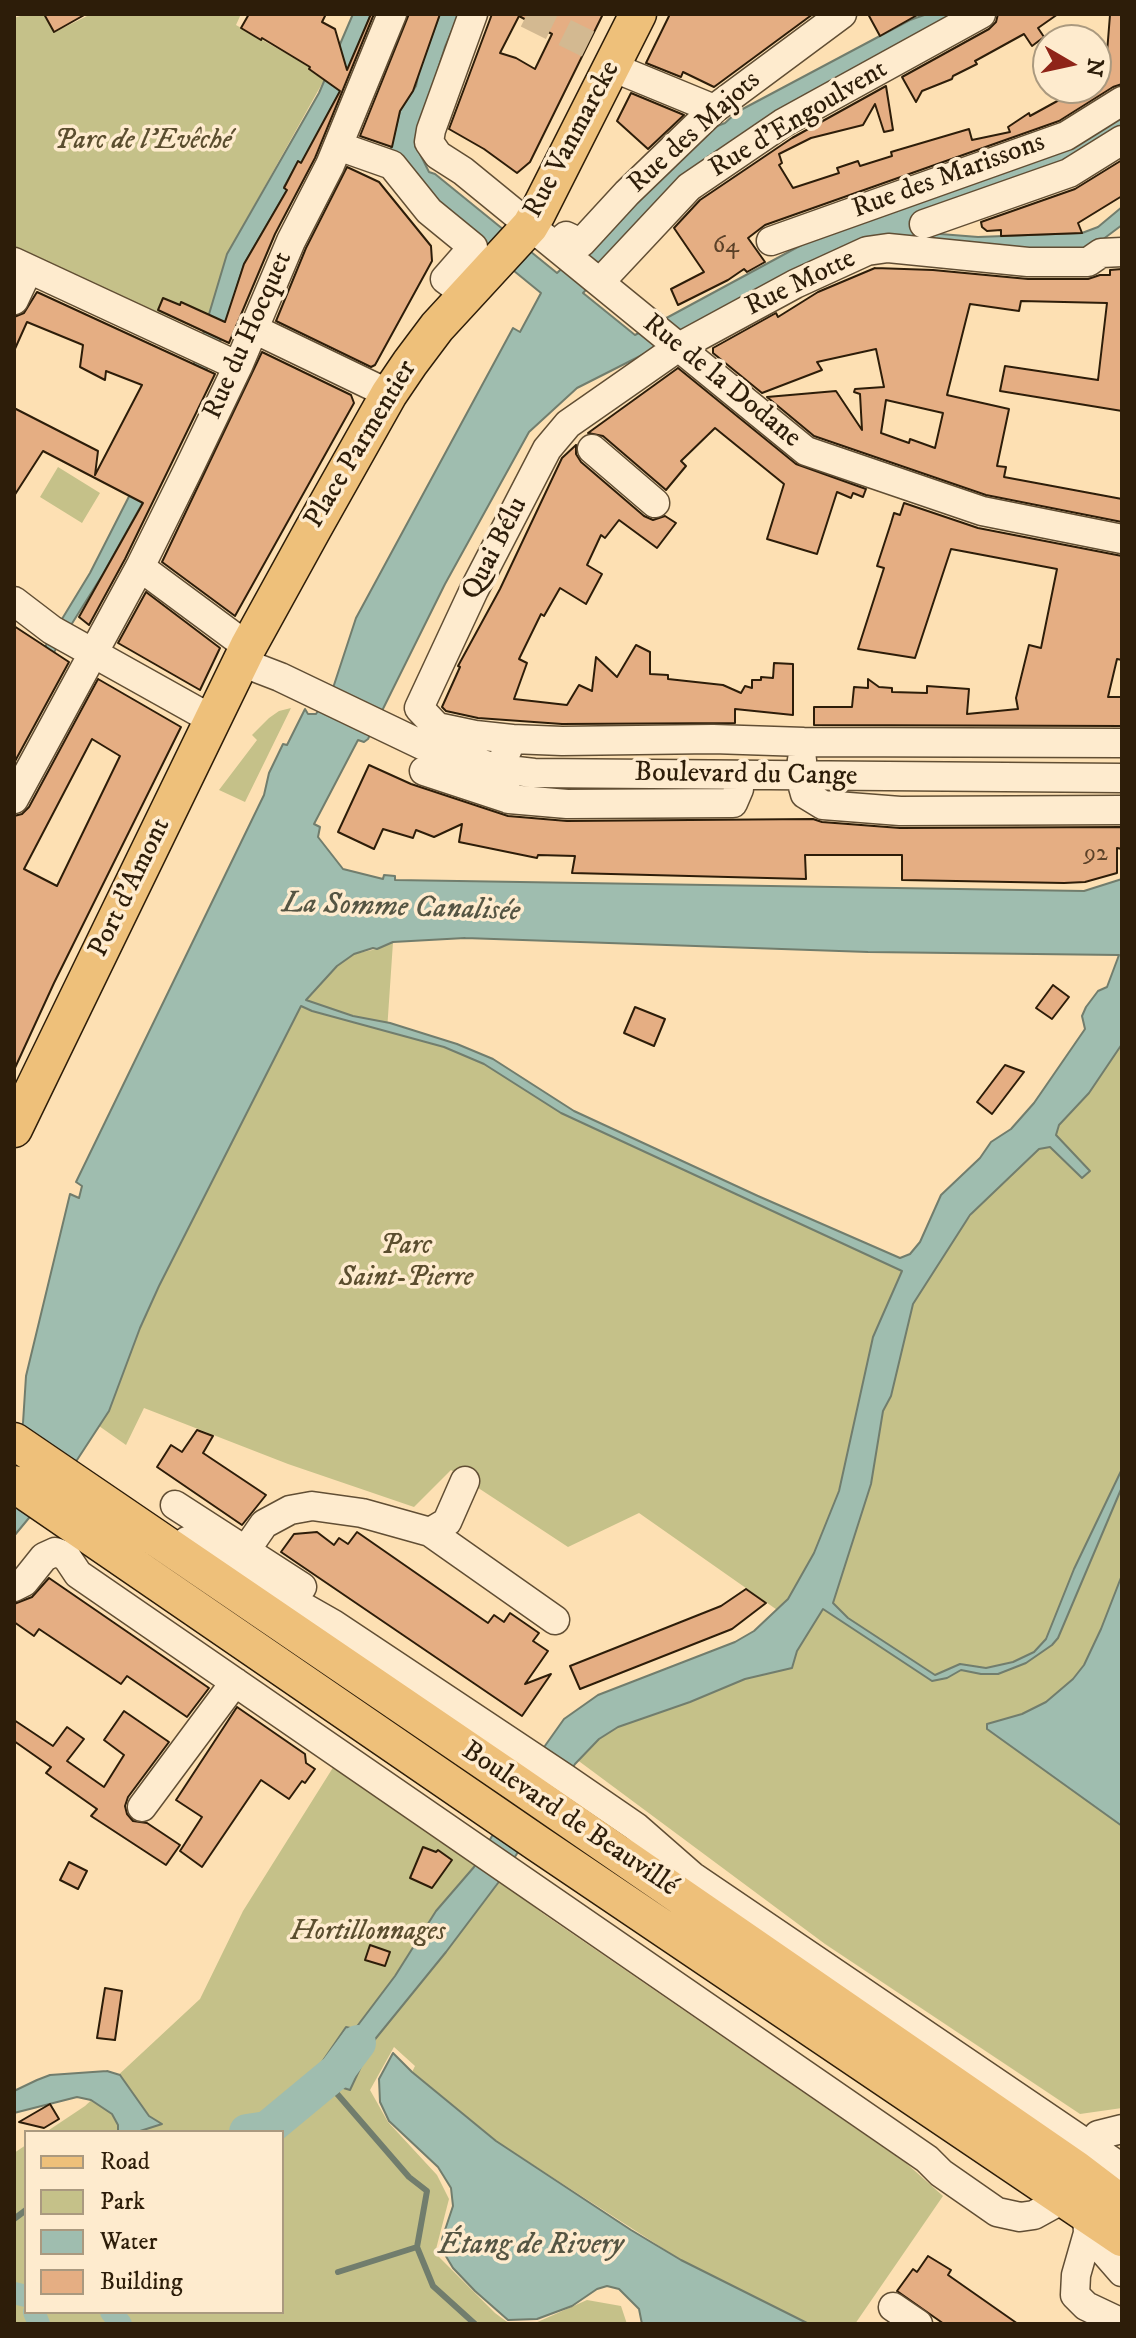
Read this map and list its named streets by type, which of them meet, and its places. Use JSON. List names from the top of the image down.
{
  "streets": {
    "main road": [
      "Rue Vanmarcke",
      "Place Parmentier",
      "Port d'Amont",
      "Boulevard de Beauvillé"
    ],
    "street": [
      "Rue d'Engoulvent",
      "Rue des Majots",
      "Rue des Marissons",
      "Rue Motte",
      "Rue du Hocquet",
      "Rue de la Dodane",
      "Quai Bélu",
      "Boulevard du Cange"
    ]
  },
  "crossings": [
    ["Rue d'Engoulvent", "Rue de la Dodane"],
    ["Rue des Majots", "Rue Vanmarcke"],
    ["Rue des Majots", "Rue de la Dodane"],
    ["Rue des Majots", "Place Parmentier"],
    ["Rue Vanmarcke", "Rue de la Dodane"],
    ["Rue Vanmarcke", "Place Parmentier"],
    ["Rue Motte", "Rue de la Dodane"],
    ["Rue Motte", "Quai Bélu"],
    ["Rue de la Dodane", "Place Parmentier"],
    ["Rue de la Dodane", "Quai Bélu"],
    ["Place Parmentier", "Boulevard du Cange"],
    ["Place Parmentier", "Port d'Amont"],
    ["Boulevard du Cange", "Port d'Amont"]
  ],
  "water": ["La Somme Canalisée", "Étang de Rivery"],
  "parks": ["Parc de l'Evêché", "Parc Saint-Pierre", "Hortillonnages"],
  "house_numbers": ["64", "92"],
  "legend": [
    "Road",
    "Park",
    "Water",
    "Building"
  ],
  "north": "right"
}
